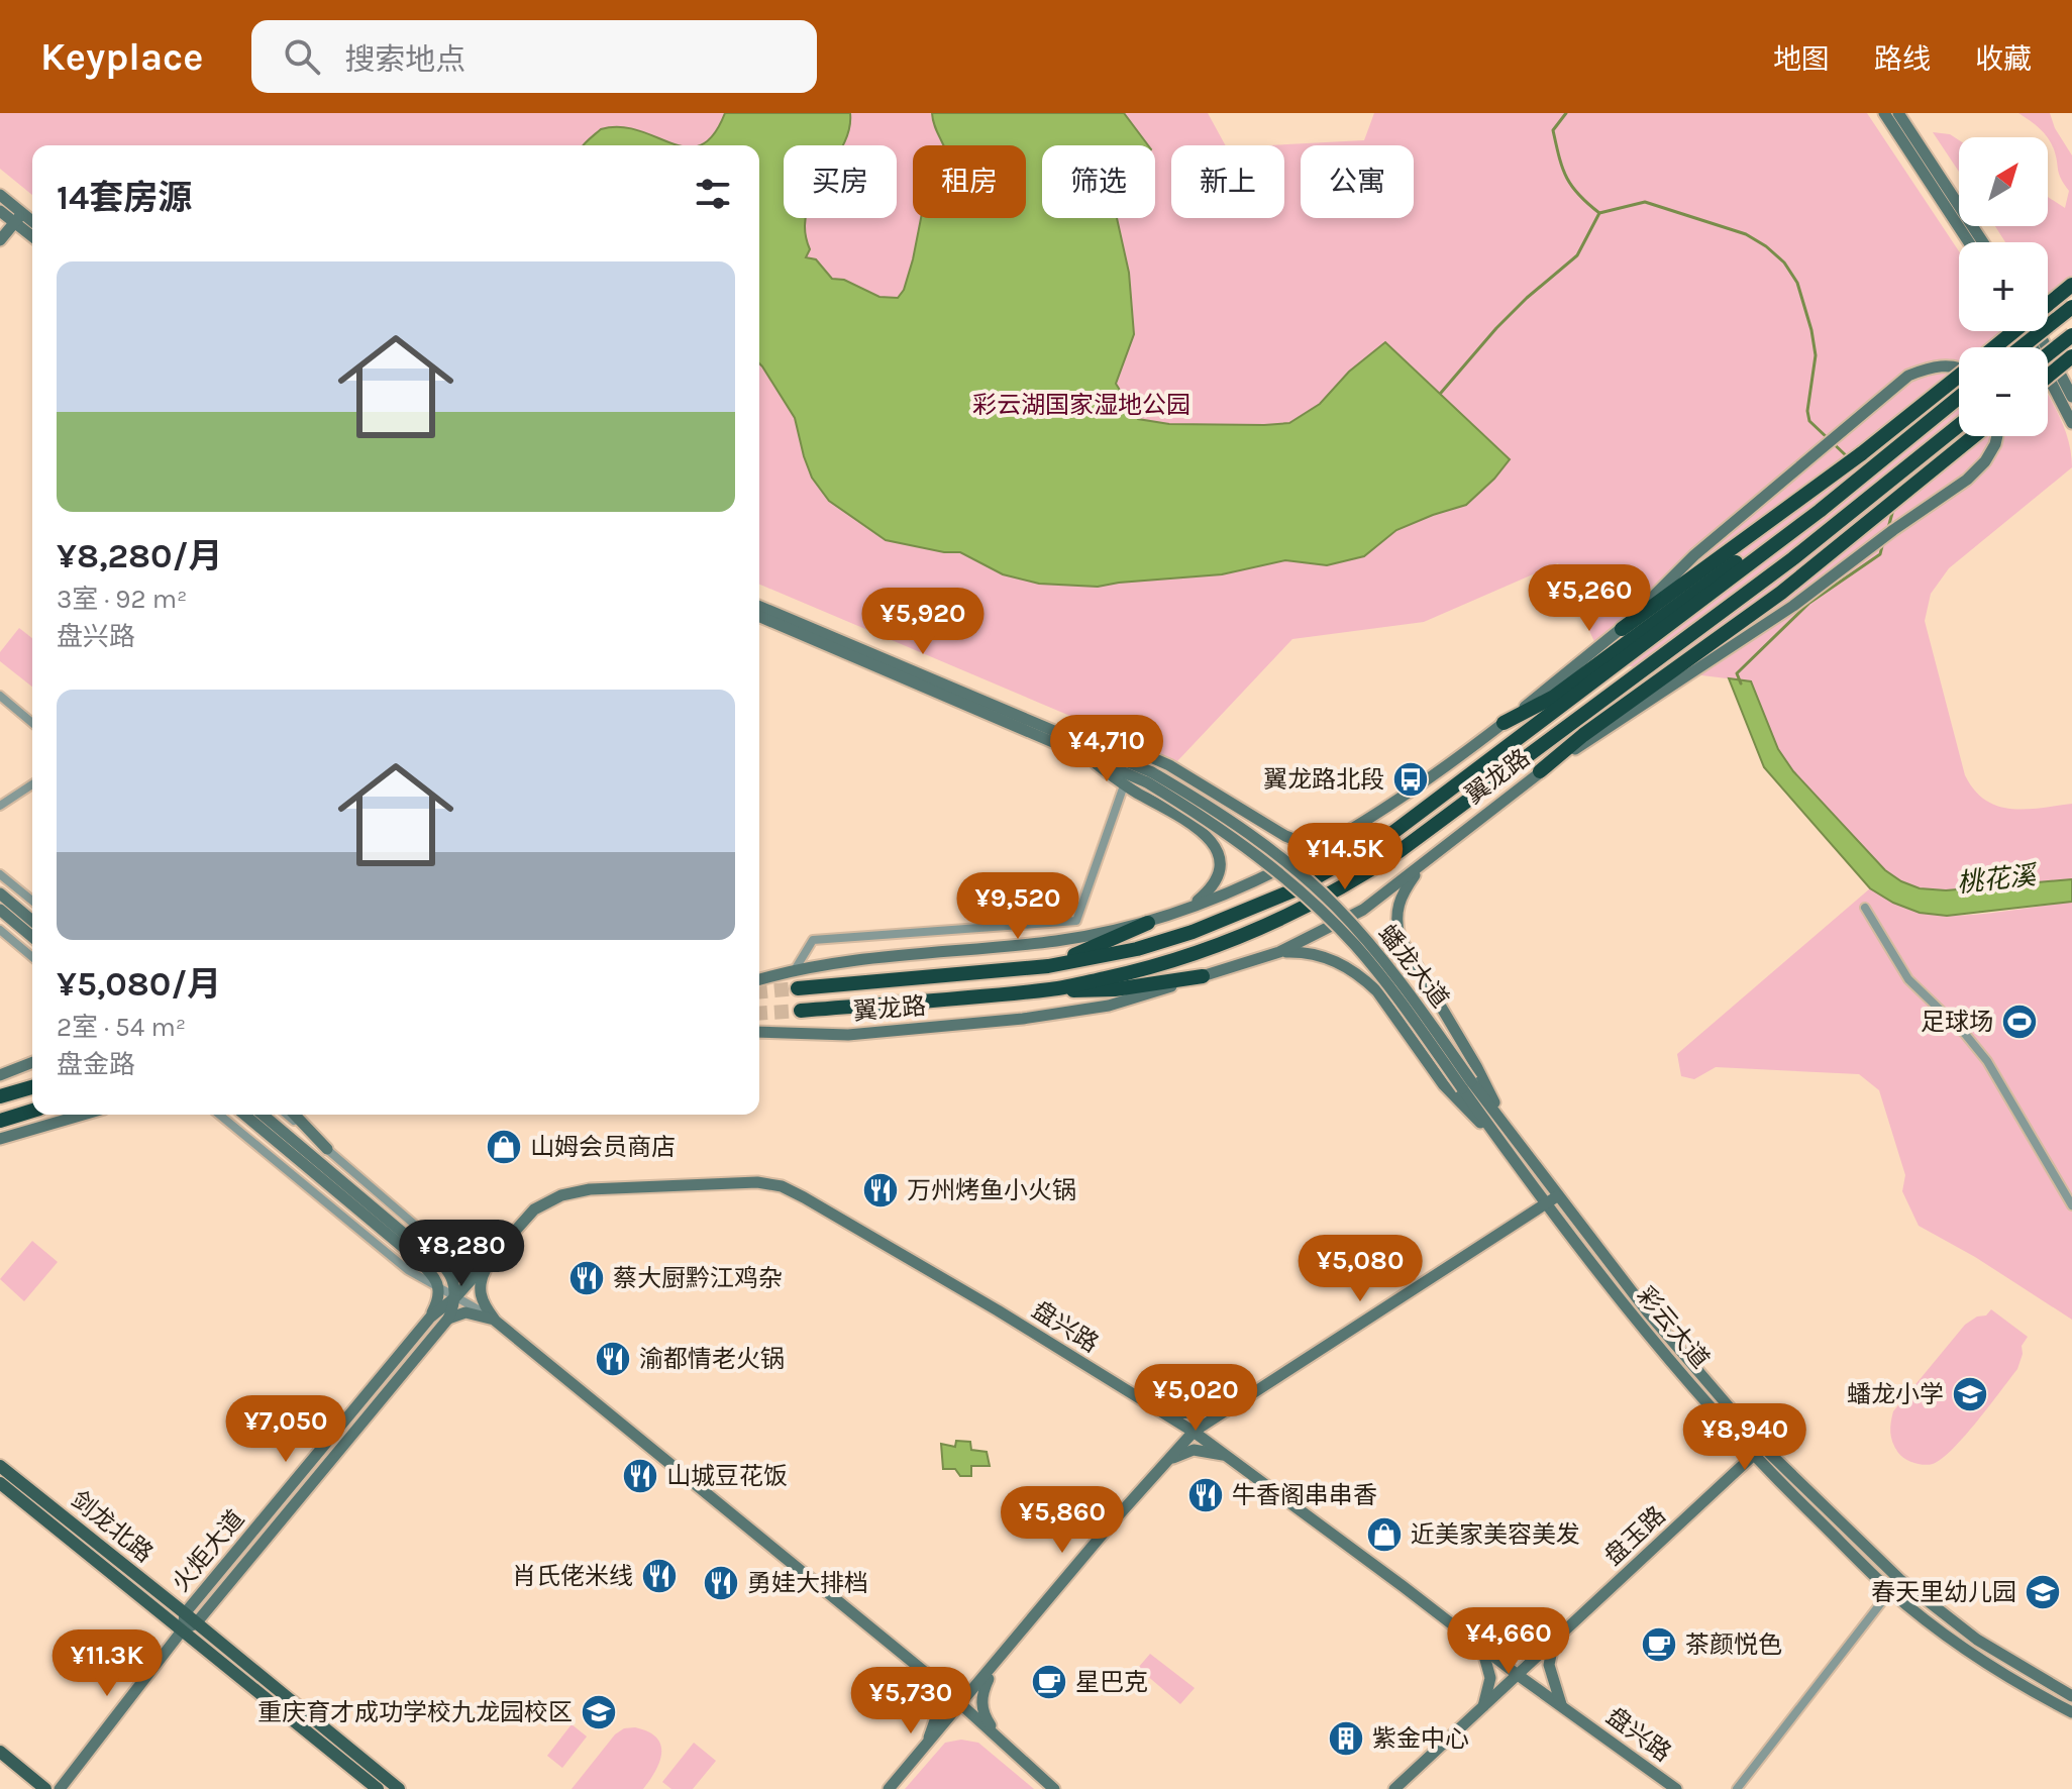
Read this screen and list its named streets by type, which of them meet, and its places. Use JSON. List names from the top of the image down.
{
  "streets": {
    "highway": ["翼龙路"],
    "main road": [
      "蟠龙大道",
      "盘兴路",
      "彩云大道",
      "剑龙北路",
      "盘玉路",
      "火炬大道"
    ]
  },
  "crossings": [
    ["蟠龙大道", "彩云大道"],
    ["盘兴路", "盘玉路"],
    ["盘兴路", "火炬大道"],
    ["彩云大道", "盘玉路"],
    ["剑龙北路", "火炬大道"]
  ],
  "water": ["桃花溪"],
  "parks": ["彩云湖国家湿地公园"],
  "places": {
    "bus stop": ["翼龙路北段"],
    "sports": ["足球场"],
    "shop": ["山姆会员商店", "近美家美容美发"],
    "restaurant": [
      "万州烤鱼小火锅",
      "蔡大厨黔江鸡杂",
      "渝都情老火锅",
      "山城豆花饭",
      "牛香阁串串香",
      "肖氏佬米线",
      "勇娃大排档"
    ],
    "school or university": ["蟠龙小学", "春天里幼儿园", "重庆育才成功学校九龙园校区"],
    "cafe": ["茶颜悦色", "星巴克"],
    "building": ["紫金中心"]
  },
  "north": "top right",
  "page": {
    "header": "Keyplace",
    "search": "搜索地点",
    "nav": ["地图", "路线", "收藏"],
    "map_buttons": ["+", "−"],
    "chip": [
      "买房",
      "租房",
      "筛选",
      "新上",
      "公寓"
    ],
    "heading": "14套房源",
    "list": [
      {
        "name": "¥8,280/月",
        "note": "3室 · 92 m² · 盘兴路"
      },
      {
        "name": "¥5,080/月",
        "note": "2室 · 54 m² · 盘金路"
      }
    ],
    "price": [
      "¥5,260",
      "¥5,920",
      "¥4,710",
      "¥14.5K",
      "¥9,520",
      "¥8,280",
      "¥5,080",
      "¥5,020",
      "¥7,050",
      "¥8,940",
      "¥5,860",
      "¥4,660",
      "¥11.3K",
      "¥5,730"
    ]
  }
}
